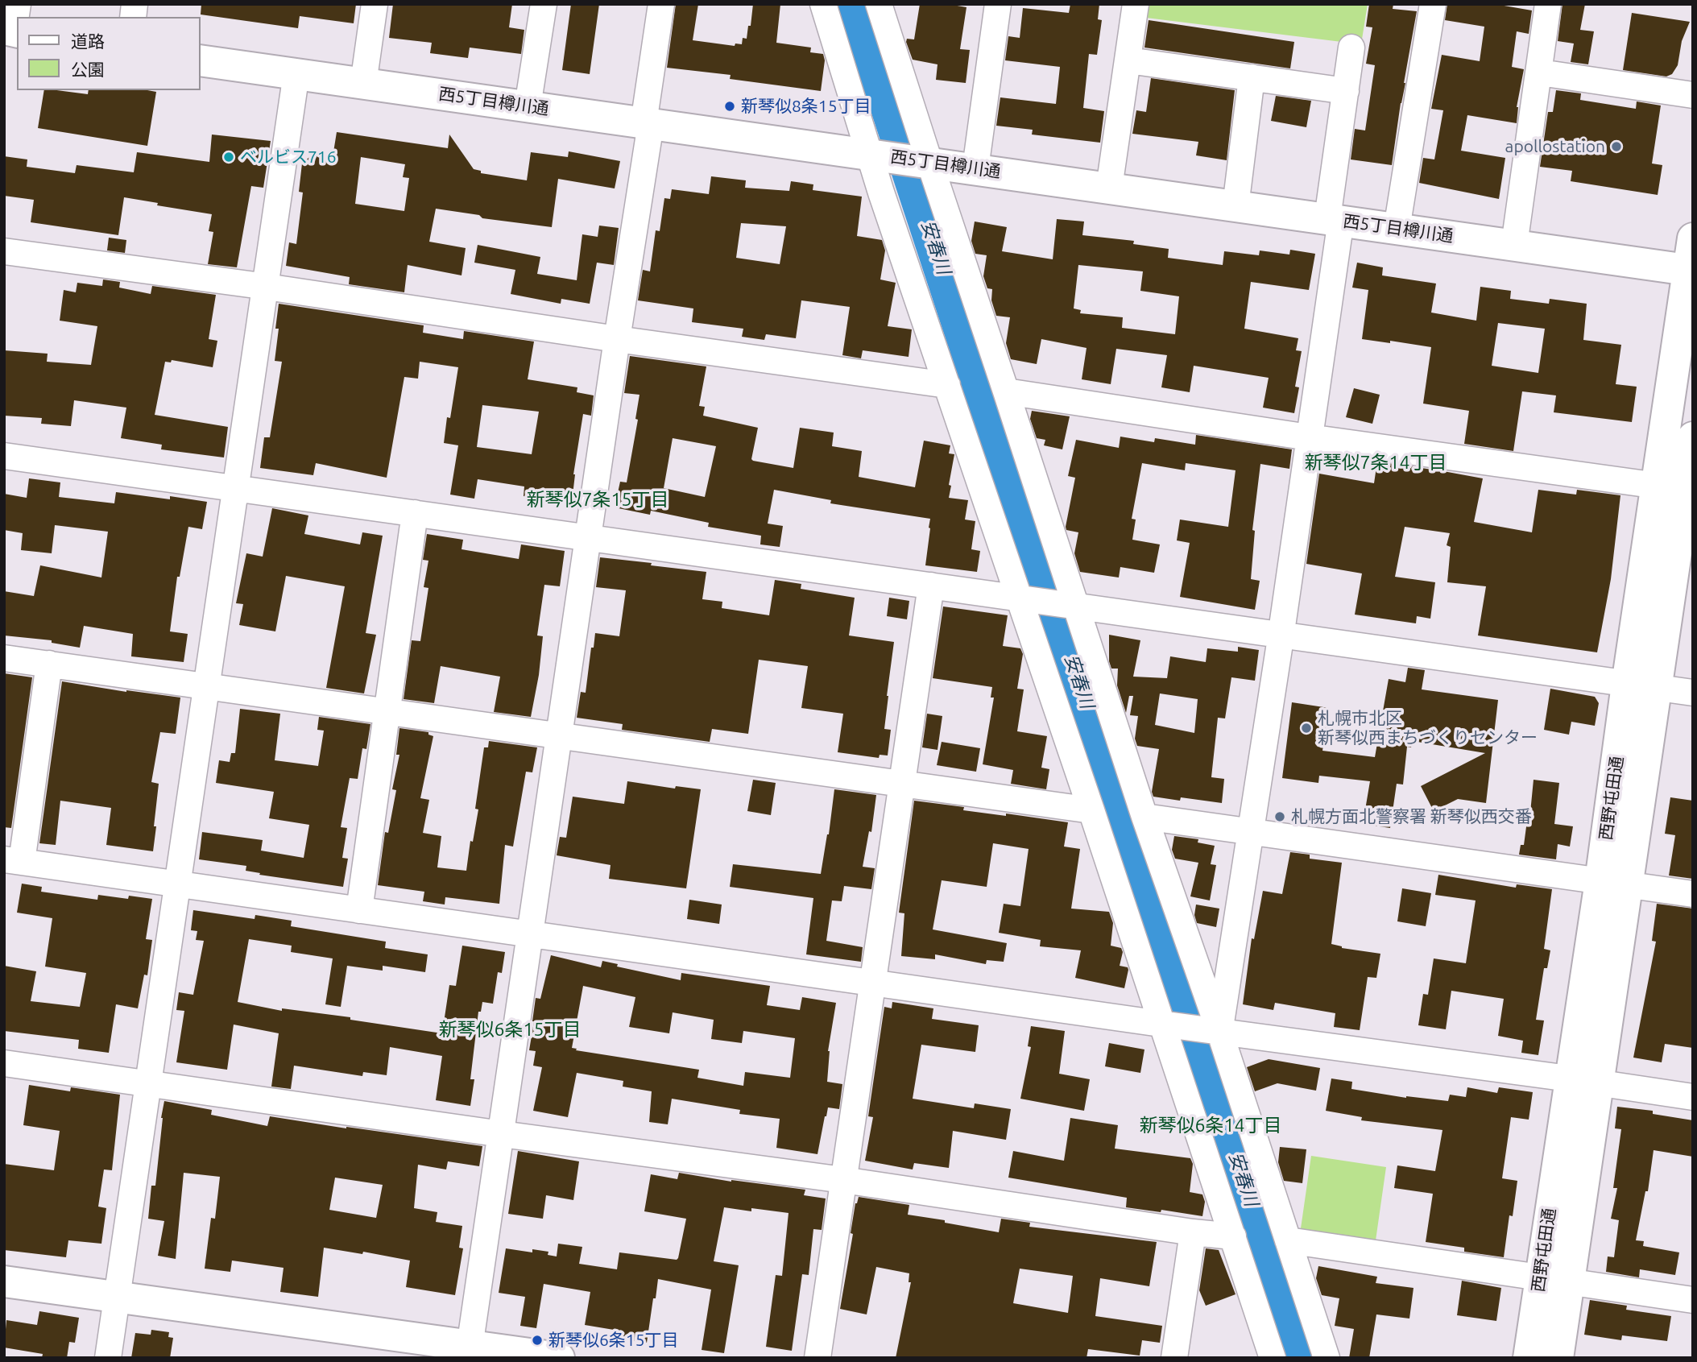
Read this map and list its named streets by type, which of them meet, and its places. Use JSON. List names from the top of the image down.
{
  "streets": {
    "street": ["西5丁目樽川通", "西野屯田通"]
  },
  "crossings": [
    ["西5丁目樽川通", "西野屯田通"]
  ],
  "districts": [
    "新琴似7条14丁目",
    "新琴似7条15丁目",
    "新琴似6条15丁目",
    "新琴似6条14丁目"
  ],
  "water": ["安春川"],
  "places": [
    "新琴似8条15丁目",
    "apollostation",
    "ベルビス716",
    "札幌市北区 新琴似西まちづくりセンター",
    "札幌方面北警察署 新琴似西交番",
    "新琴似6条15丁目"
  ],
  "legend": ["道路", "公園"]
}
